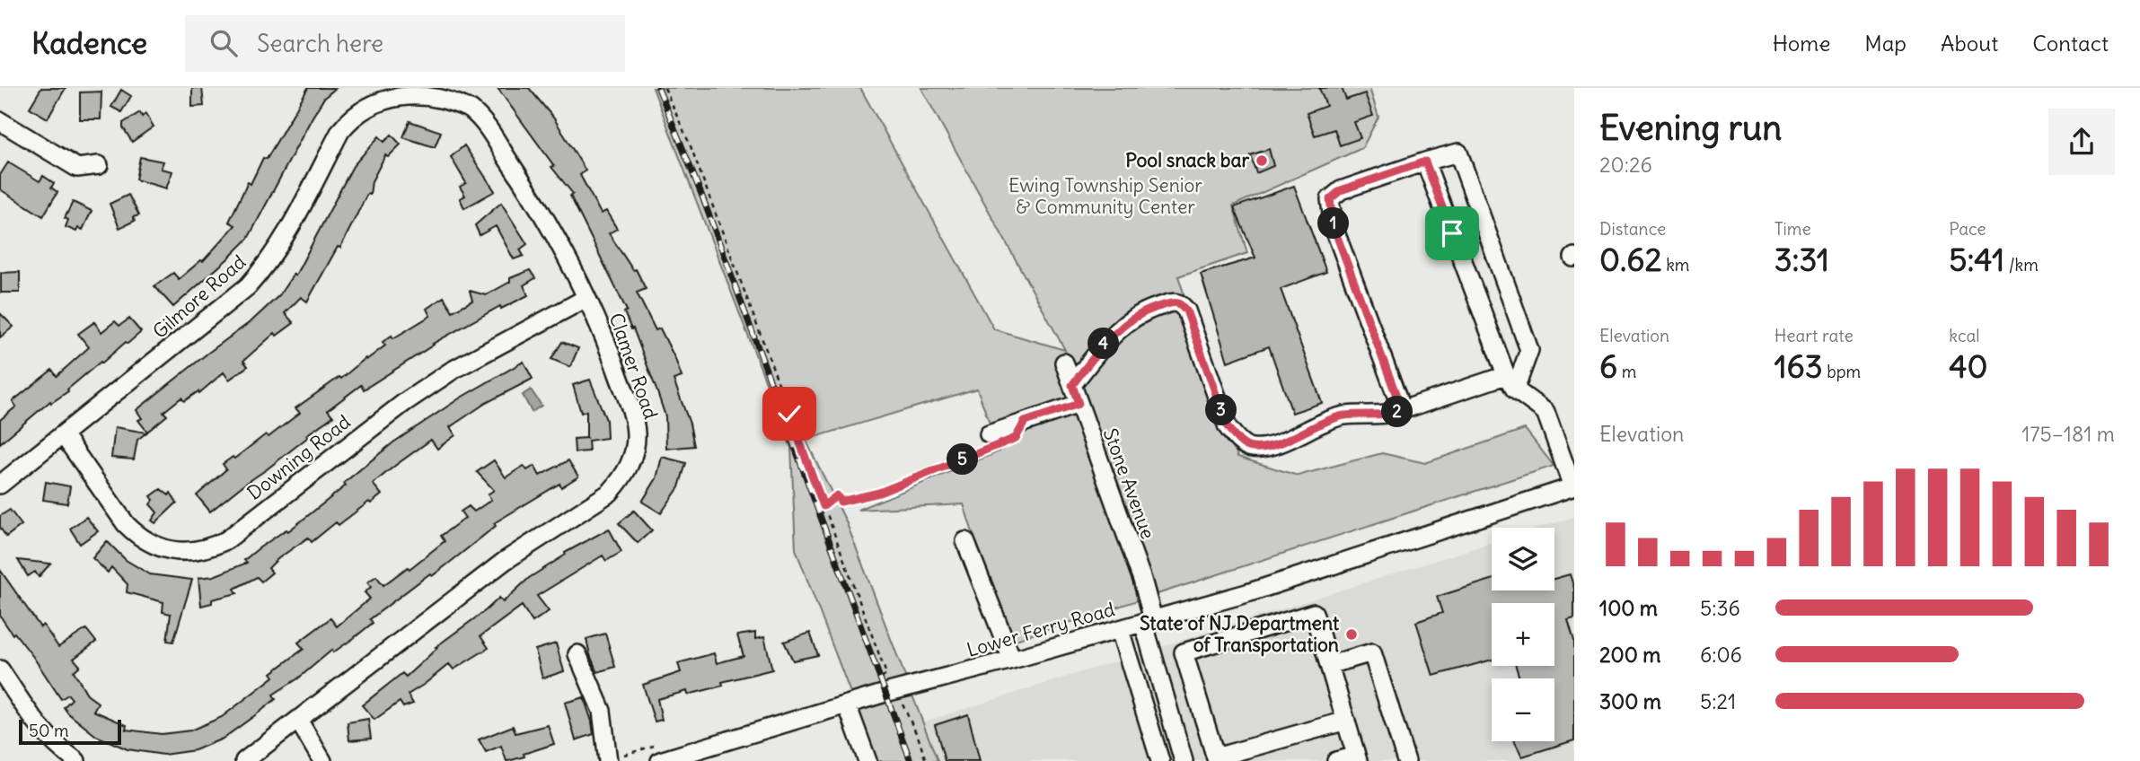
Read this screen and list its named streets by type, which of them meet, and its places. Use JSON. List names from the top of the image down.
{
  "streets": {
    "street": [
      "Gilmore Road",
      "Clamer Road",
      "Downing Road",
      "Stone Avenue",
      "Lower Ferry Road"
    ]
  },
  "crossings": [
    ["Gilmore Road", "Clamer Road"],
    ["Gilmore Road", "Downing Road"],
    ["Clamer Road", "Downing Road"],
    ["Stone Avenue", "Lower Ferry Road"]
  ],
  "parks": ["Ewing Township Senior & Community Center"],
  "places": ["Pool snack bar", "State of NJ Department of Transportation"],
  "scale_bar": "50 m",
  "page": {
    "header": "Kadence",
    "search": "Search here",
    "nav": [
      "Home",
      "Map",
      "About",
      "Contact"
    ],
    "heading": ["Evening run", "20:26"],
    "stats": [
      ["Distance", "0.62 km"],
      ["Time", "3:31"],
      ["Pace", "5:41 /km"],
      ["Elevation", "6 m"],
      ["Heart rate", "163 bpm"],
      ["kcal", "40"]
    ],
    "pins": [
      "1",
      "4",
      "3",
      "2",
      "5"
    ],
    "chart": ["Elevation", "175–181 m"],
    "map_buttons": ["+", "−"],
    "list": [
      {
        "name": "100 m",
        "note": "5:36"
      },
      {
        "name": "200 m",
        "note": "6:06"
      },
      {
        "name": "300 m",
        "note": "5:21"
      }
    ],
    "scale": "50 m"
  }
}
